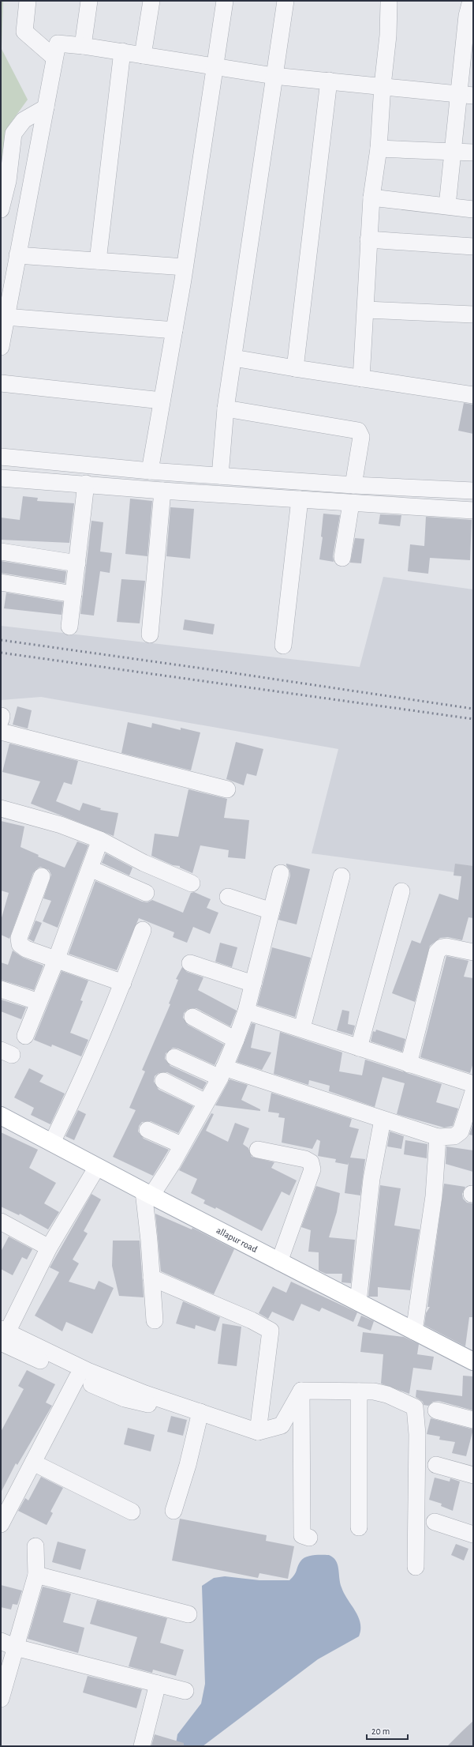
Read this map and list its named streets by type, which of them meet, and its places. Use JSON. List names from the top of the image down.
{
  "streets": {
    "main road": ["allapur road"]
  },
  "scale_bar": "20 m"
}
